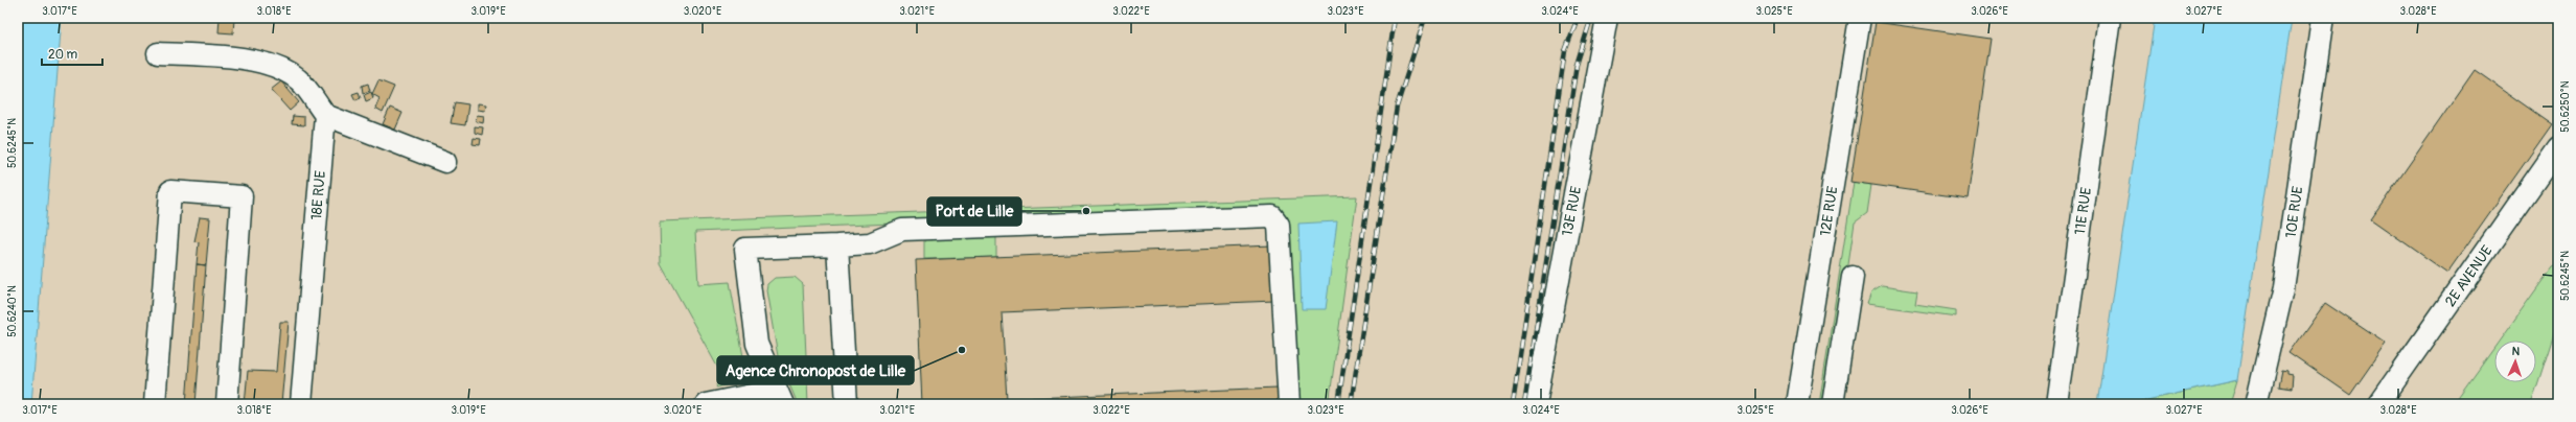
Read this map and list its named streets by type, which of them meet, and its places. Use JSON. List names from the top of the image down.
{
  "streets": {
    "lane": [
      "18E RUE",
      "13E RUE",
      "12E RUE",
      "11E RUE",
      "10E RUE",
      "2E AVENUE"
    ]
  },
  "places": ["Port de Lille", "Agence Chronopost de Lille"],
  "scale_bar": "20 m",
  "north": "top",
  "coordinates": [
    "3.017°E",
    "3.018°E",
    "3.019°E",
    "3.020°E",
    "3.021°E",
    "3.022°E",
    "3.023°E",
    "3.024°E",
    "3.025°E",
    "3.026°E",
    "3.027°E",
    "3.028°E",
    "50.6250°N",
    "50.6245°N",
    "50.6240°N"
  ]
}
